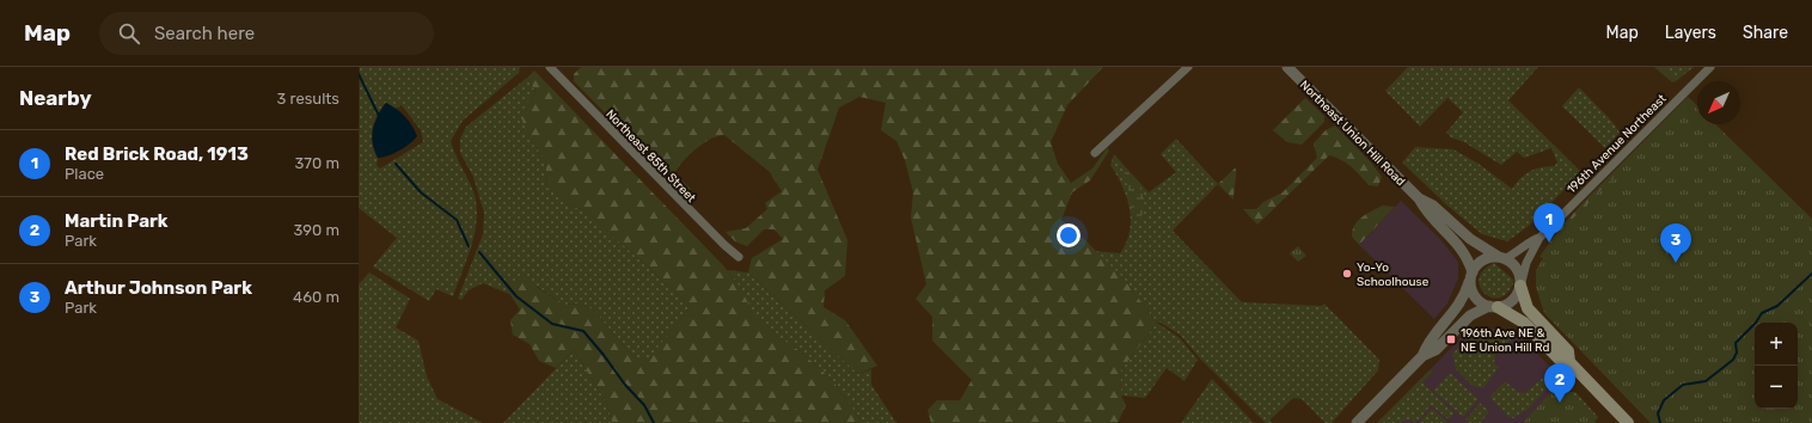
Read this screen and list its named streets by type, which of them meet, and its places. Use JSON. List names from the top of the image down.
{
  "streets": {
    "street": ["Northeast Union Hill Road", "196th Avenue Northeast", "Northeast 85th Street"]
  },
  "crossings": [
    ["Northeast Union Hill Road", "196th Avenue Northeast"]
  ],
  "places": {
    "other": ["Yo-Yo Schoolhouse"],
    "transit": ["196th Ave NE & NE Union Hill Rd"]
  },
  "north": "bottom left",
  "page": {
    "header": "Map",
    "search": "Search here",
    "nav": ["Map", "Layers", "Share"],
    "heading": ["Nearby", "3 results"],
    "list": [
      {
        "mark": "1",
        "name": "Red Brick Road, 1913",
        "note": "Place",
        "value": "370 m"
      },
      {
        "mark": "2",
        "name": "Martin Park",
        "note": "Park",
        "value": "390 m"
      },
      {
        "mark": "3",
        "name": "Arthur Johnson Park",
        "note": "Park",
        "value": "460 m"
      }
    ],
    "pins": ["1", "3", "2"],
    "map_buttons": ["+", "−"]
  }
}
